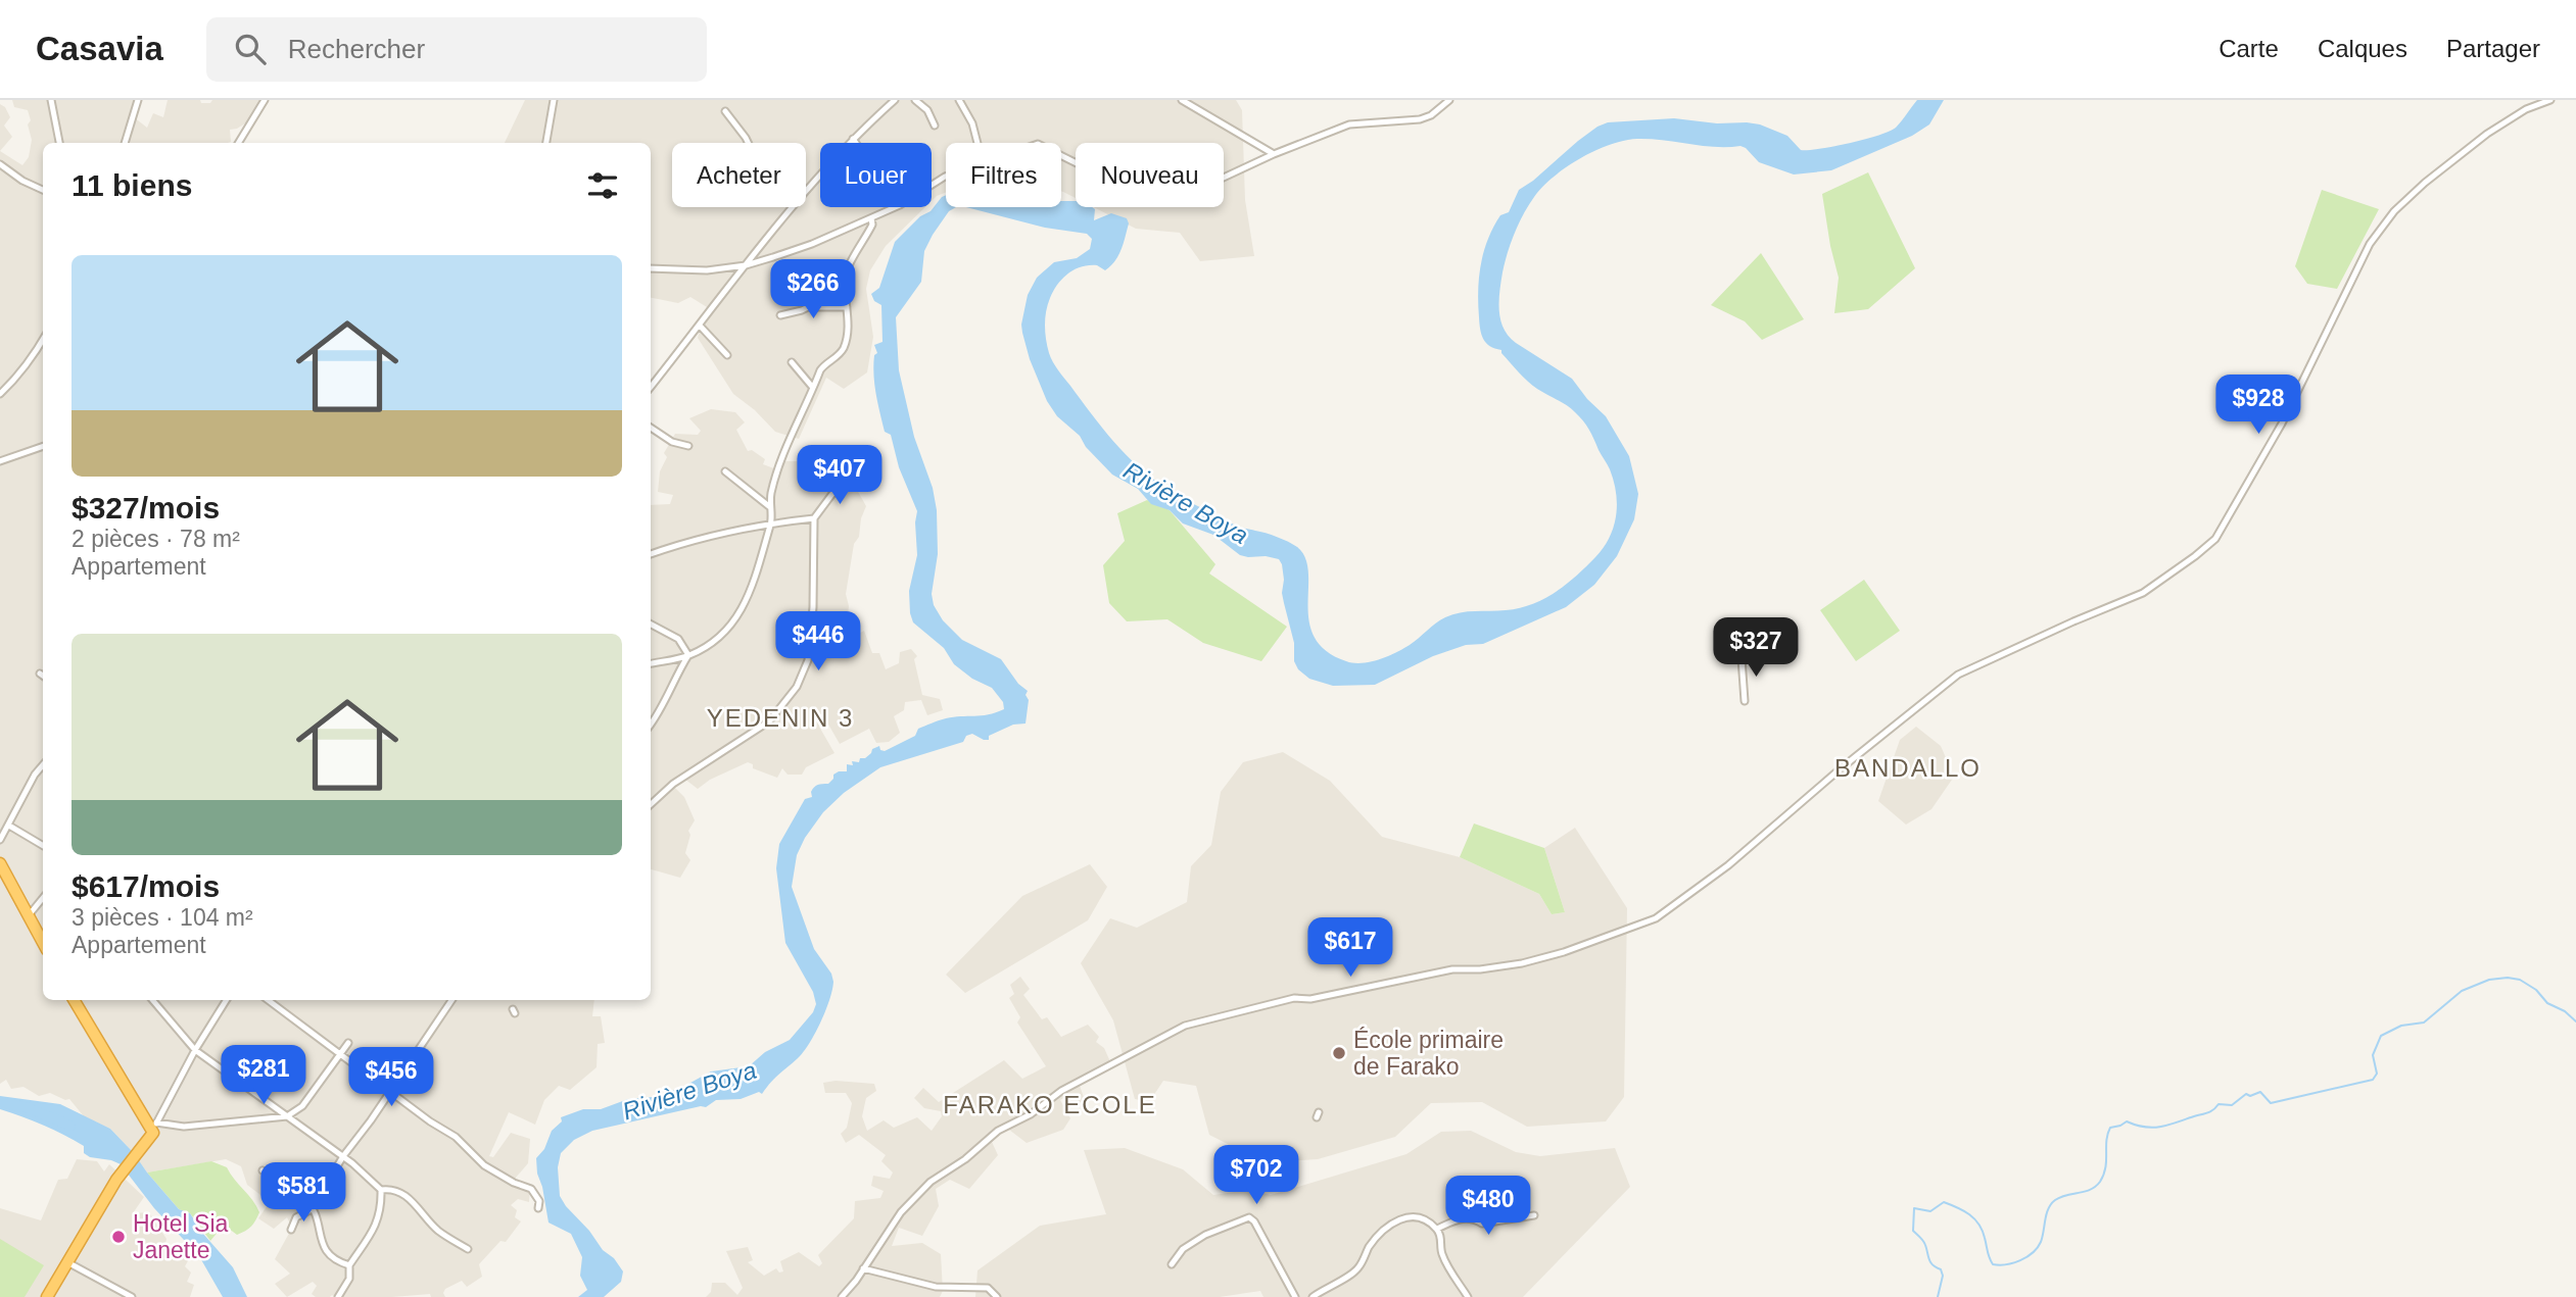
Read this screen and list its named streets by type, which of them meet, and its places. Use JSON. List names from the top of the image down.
{
  "districts": ["YEDENIN 3", "BANDALLO", "FARAKO ECOLE"],
  "water": ["Rivière Boya"],
  "places": ["École primaire de Farako", "Hotel Sia Janette"],
  "page": {
    "header": "Casavia",
    "search": "Rechercher",
    "nav": ["Carte", "Calques", "Partager"],
    "chip": [
      "Acheter",
      "Louer",
      "Filtres",
      "Nouveau"
    ],
    "heading": "11 biens",
    "list": [
      {
        "name": "$327/mois",
        "note": "2 pièces · 78 m² · Appartement"
      },
      {
        "name": "$617/mois",
        "note": "3 pièces · 104 m² · Appartement"
      }
    ],
    "price": [
      "$266",
      "$928",
      "$407",
      "$446",
      "$327",
      "$617",
      "$281",
      "$456",
      "$702",
      "$581",
      "$480"
    ]
  }
}
